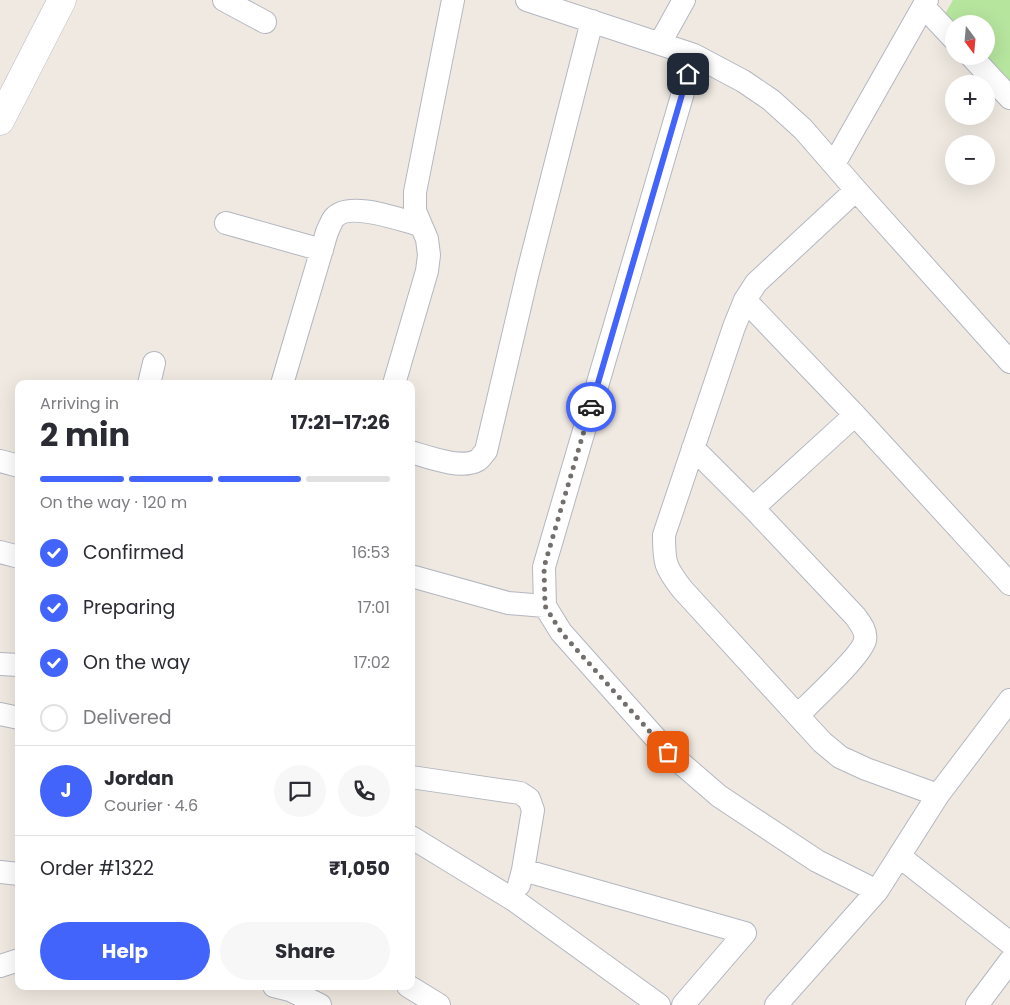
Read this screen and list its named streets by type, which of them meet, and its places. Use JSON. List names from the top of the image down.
{
  "north": "bottom",
  "page": {
    "map_buttons": ["+", "−"],
    "heading": ["2 min", "Arriving in", "17:21–17:26"],
    "panel": [
      "Jordan",
      "Courier · 4.6",
      "Order #1322",
      "₹1,050"
    ],
    "bar": "On the way · 120 m",
    "list": [
      ["Confirmed", "16:53"],
      ["Preparing", "17:01"],
      ["On the way", "17:02"],
      "Delivered"
    ],
    "round": "J",
    "buttons": ["Help", "Share"]
  }
}
